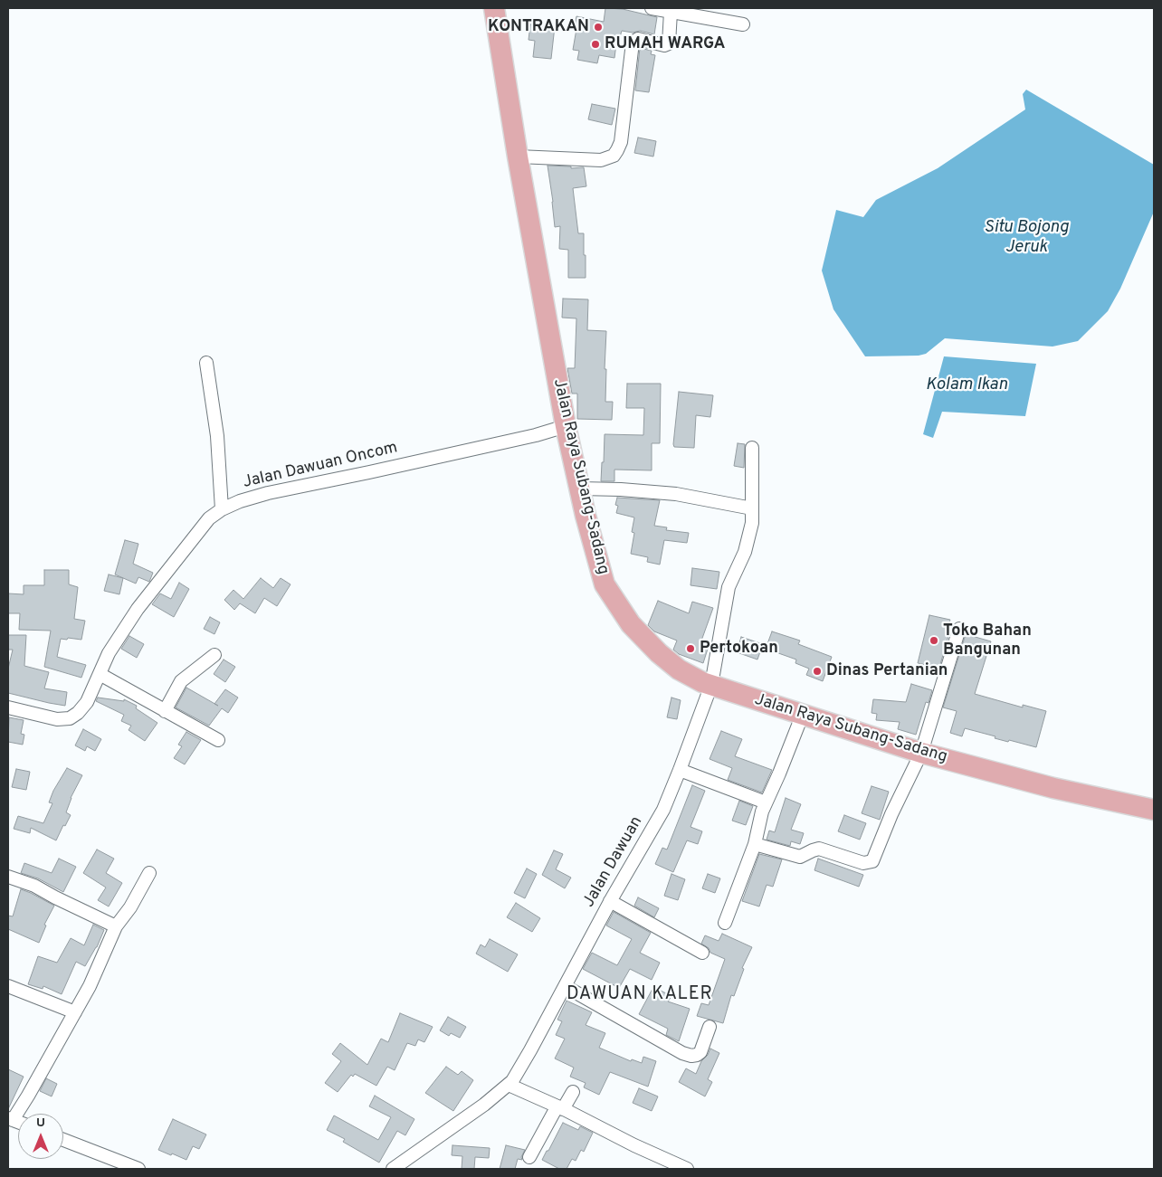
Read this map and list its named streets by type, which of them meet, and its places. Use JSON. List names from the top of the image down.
{
  "streets": {
    "main road": ["Jalan Raya Subang-Sadang"],
    "street": ["Jalan Dawuan Oncom", "Jalan Dawuan"]
  },
  "crossings": [
    ["Jalan Dawuan Oncom", "Jalan Raya Subang-Sadang"],
    ["Jalan Raya Subang-Sadang", "Jalan Dawuan"]
  ],
  "districts": ["DAWUAN KALER"],
  "water": ["Situ Bojong Jeruk", "Kolam Ikan"],
  "places": [
    "KONTRAKAN",
    "RUMAH WARGA",
    "Toko Bahan Bangunan",
    "Pertokoan",
    "Dinas Pertanian"
  ],
  "north": "top"
}
